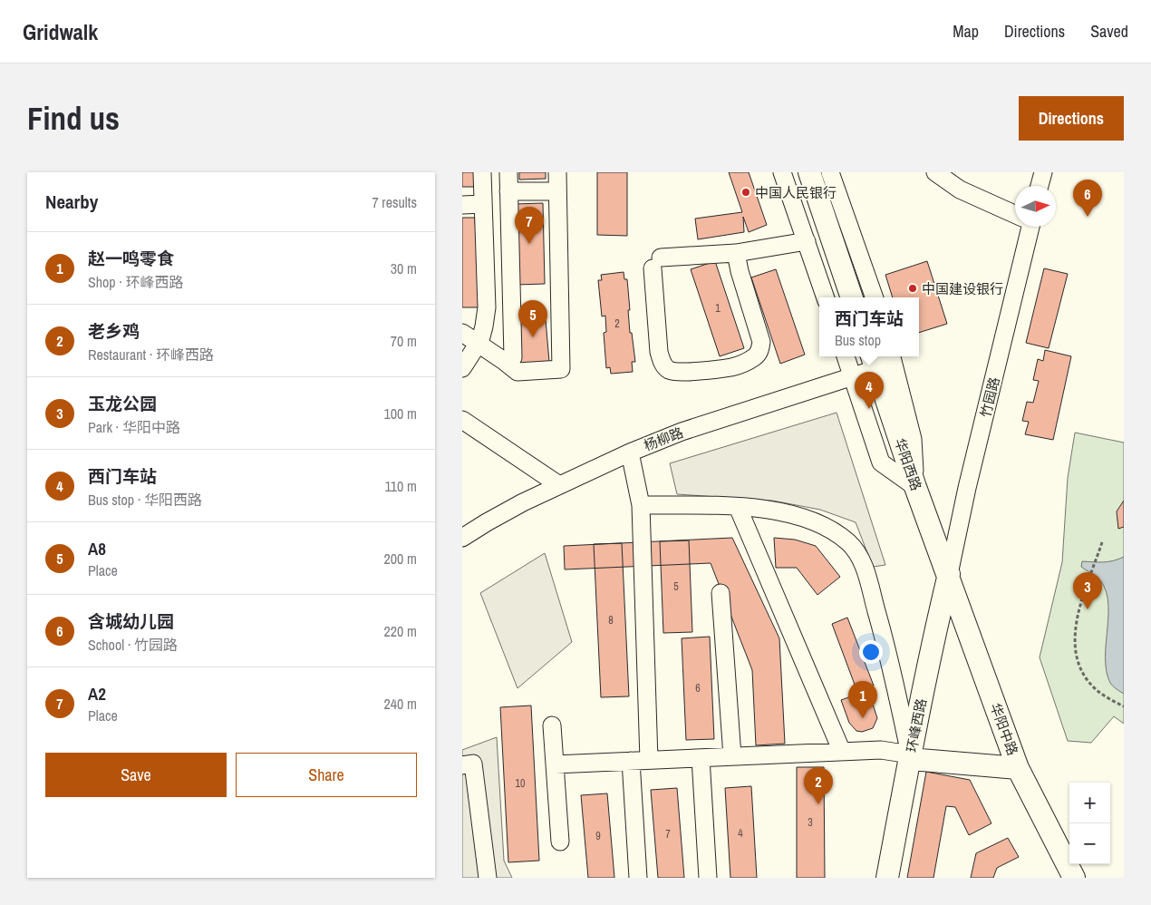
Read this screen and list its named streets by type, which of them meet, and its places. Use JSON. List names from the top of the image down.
{
  "streets": {
    "main road": ["华阳西路", "环峰西路", "华阳中路"],
    "street": ["竹园路", "杨柳路"]
  },
  "crossings": [
    ["竹园路", "华阳西路"],
    ["竹园路", "环峰西路"],
    ["竹园路", "华阳中路"],
    ["杨柳路", "华阳西路"],
    ["华阳西路", "环峰西路"],
    ["华阳西路", "华阳中路"],
    ["环峰西路", "华阳中路"]
  ],
  "places": ["中国人民银行", "中国建设银行"],
  "house_numbers": [
    "1",
    "2",
    "5",
    "8",
    "6",
    "10",
    "3",
    "4",
    "7",
    "9"
  ],
  "north": "right",
  "page": {
    "header": "Gridwalk",
    "nav": ["Map", "Directions", "Saved"],
    "buttons": [
      "Directions",
      ["Save", "Share"]
    ],
    "title": "Find us",
    "heading": ["Nearby", "7 results"],
    "pins": [
      "6",
      "7",
      "5",
      "4",
      "3",
      "1",
      "2"
    ],
    "list": [
      {
        "mark": "1",
        "name": "赵一鸣零食",
        "note": "Shop · 环峰西路",
        "value": "30 m"
      },
      {
        "mark": "2",
        "name": "老乡鸡",
        "note": "Restaurant · 环峰西路",
        "value": "70 m"
      },
      {
        "mark": "3",
        "name": "玉龙公园",
        "note": "Park · 华阳中路",
        "value": "100 m"
      },
      {
        "mark": "4",
        "name": "西门车站",
        "note": "Bus stop · 华阳西路",
        "value": "110 m"
      },
      {
        "mark": "5",
        "name": "A8",
        "note": "Place",
        "value": "200 m"
      },
      {
        "mark": "6",
        "name": "含城幼儿园",
        "note": "School · 竹园路",
        "value": "220 m"
      },
      {
        "mark": "7",
        "name": "A2",
        "note": "Place",
        "value": "240 m"
      }
    ],
    "popup": ["西门车站", "Bus stop"],
    "map_buttons": ["+", "−"]
  }
}
